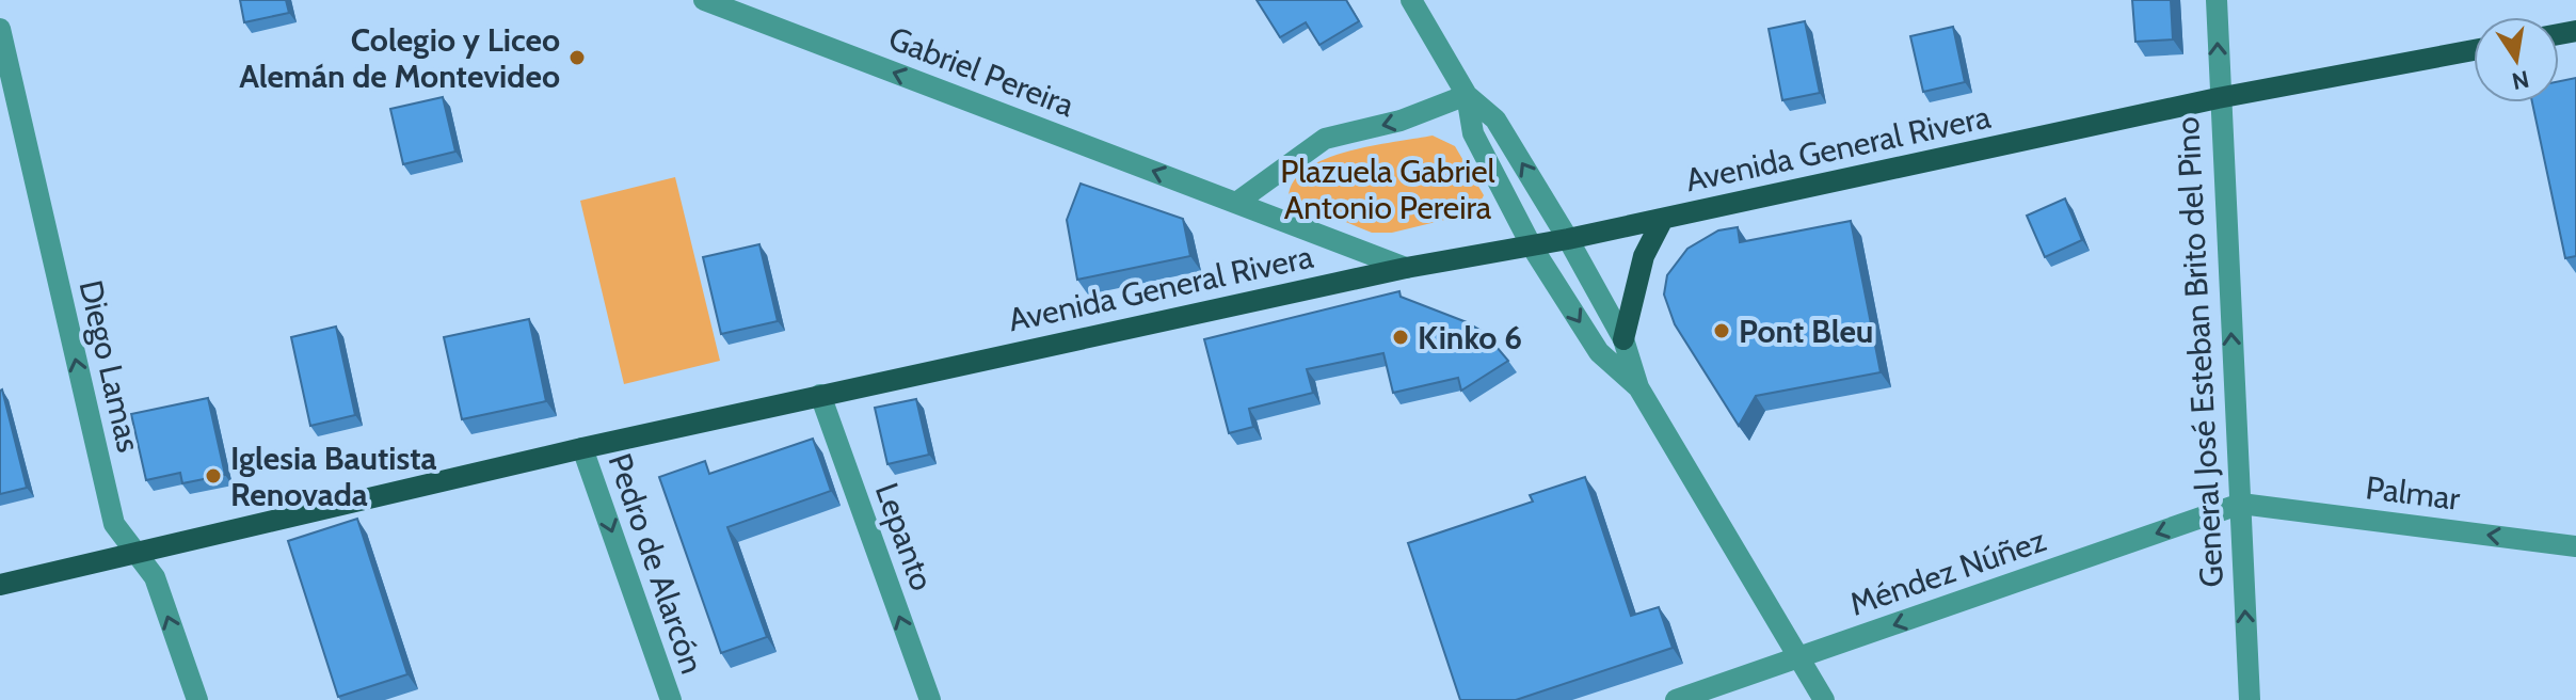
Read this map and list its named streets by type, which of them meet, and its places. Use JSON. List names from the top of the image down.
{
  "streets": {
    "main road": ["Avenida General Rivera"],
    "street": [
      "Gabriel Pereira",
      "General José Esteban Brito del Pino",
      "Diego Lamas",
      "Palmar",
      "Lepanto",
      "Pedro de Alarcón",
      "Méndez Núñez"
    ]
  },
  "crossings": [
    ["Gabriel Pereira", "Avenida General Rivera"],
    ["Avenida General Rivera", "General José Esteban Brito del Pino"],
    ["Avenida General Rivera", "Diego Lamas"],
    ["Avenida General Rivera", "Lepanto"],
    ["Avenida General Rivera", "Pedro de Alarcón"],
    ["General José Esteban Brito del Pino", "Palmar"],
    ["General José Esteban Brito del Pino", "Méndez Núñez"],
    ["Palmar", "Méndez Núñez"]
  ],
  "one_way": [
    "Gabriel Pereira",
    "General José Esteban Brito del Pino",
    "Diego Lamas",
    "Palmar",
    "Lepanto",
    "Pedro de Alarcón",
    "Méndez Núñez"
  ],
  "parks": ["Plazuela Gabriel Antonio Pereira"],
  "places": [
    "Colegio y Liceo Alemán de Montevideo",
    "Pont Bleu",
    "Kinko 6",
    "Iglesia Bautista Renovada"
  ],
  "north": "bottom"
}
